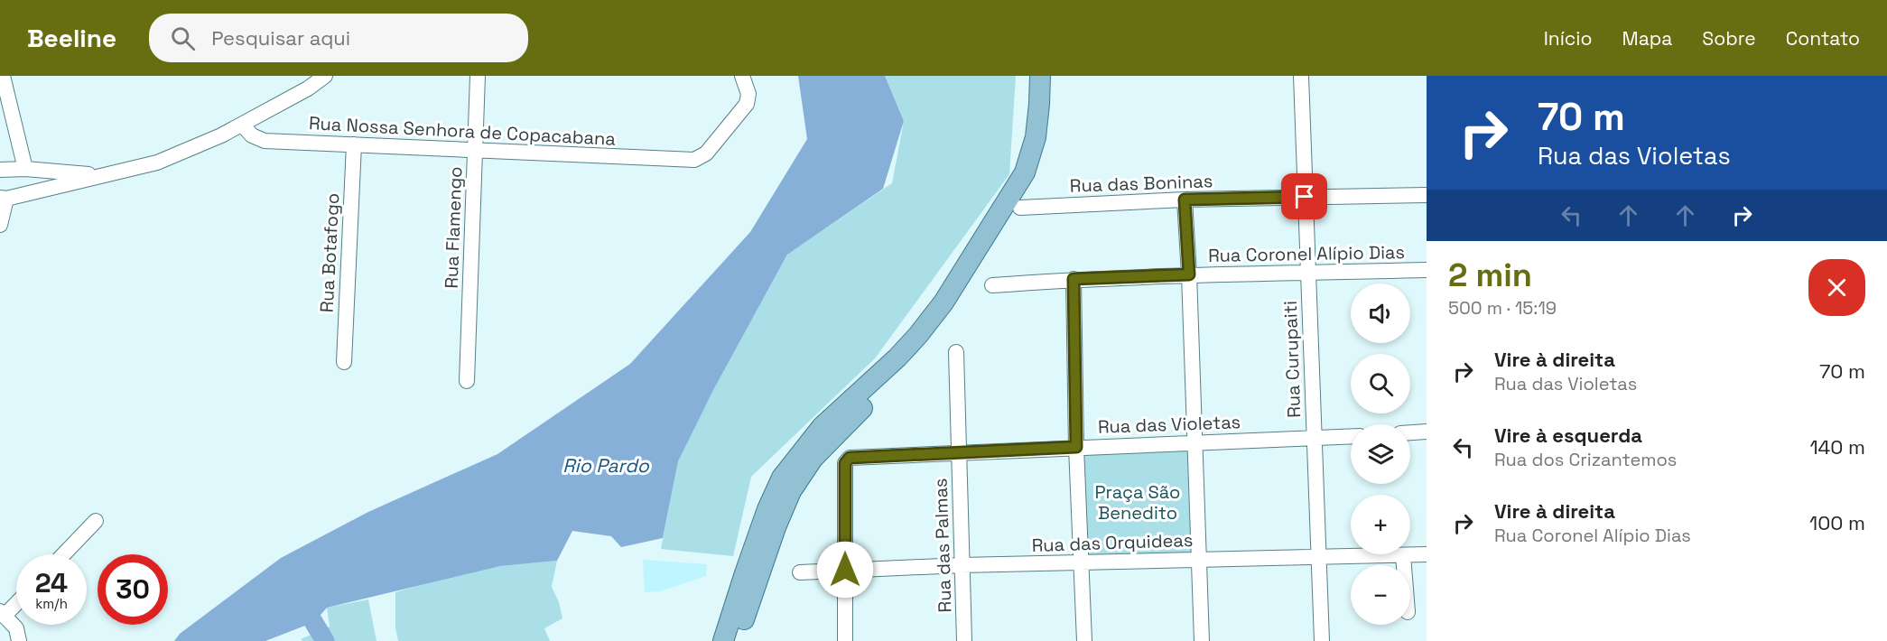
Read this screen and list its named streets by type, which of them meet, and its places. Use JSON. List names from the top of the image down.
{
  "streets": {
    "street": [
      "Rua Nossa Senhora de Copacabana",
      "Rua das Boninas",
      "Rua Flamengo",
      "Rua Botafogo",
      "Rua Coronel Alípio Dias",
      "Rua Curupaiti",
      "Rua das Violetas",
      "Rua das Orquideas",
      "Rua das Palmas"
    ]
  },
  "crossings": [
    ["Rua Nossa Senhora de Copacabana", "Rua Flamengo"],
    ["Rua Nossa Senhora de Copacabana", "Rua Botafogo"],
    ["Rua das Boninas", "Rua Curupaiti"],
    ["Rua Coronel Alípio Dias", "Rua Curupaiti"],
    ["Rua Curupaiti", "Rua das Violetas"],
    ["Rua Curupaiti", "Rua das Orquideas"],
    ["Rua das Violetas", "Rua das Orquideas"],
    ["Rua das Violetas", "Rua das Palmas"],
    ["Rua das Orquideas", "Rua das Palmas"]
  ],
  "water": ["Rio Pardo"],
  "parks": ["Praça São Benedito"],
  "page": {
    "header": "Beeline",
    "search": "Pesquisar aqui",
    "nav": [
      "Início",
      "Mapa",
      "Sobre",
      "Contato"
    ],
    "turn": ["70 m", "Rua das Violetas"],
    "heading": ["2 min", "500 m · 15:19"],
    "map_buttons": ["+", "−"],
    "list": [
      {
        "name": "Vire à direita",
        "note": "Rua das Violetas",
        "value": "70 m"
      },
      {
        "name": "Vire à esquerda",
        "note": "Rua dos Crizantemos",
        "value": "140 m"
      },
      {
        "name": "Vire à direita",
        "note": "Rua Coronel Alípio Dias",
        "value": "100 m"
      }
    ],
    "speed": "24 km/h",
    "limit": "30"
  }
}
